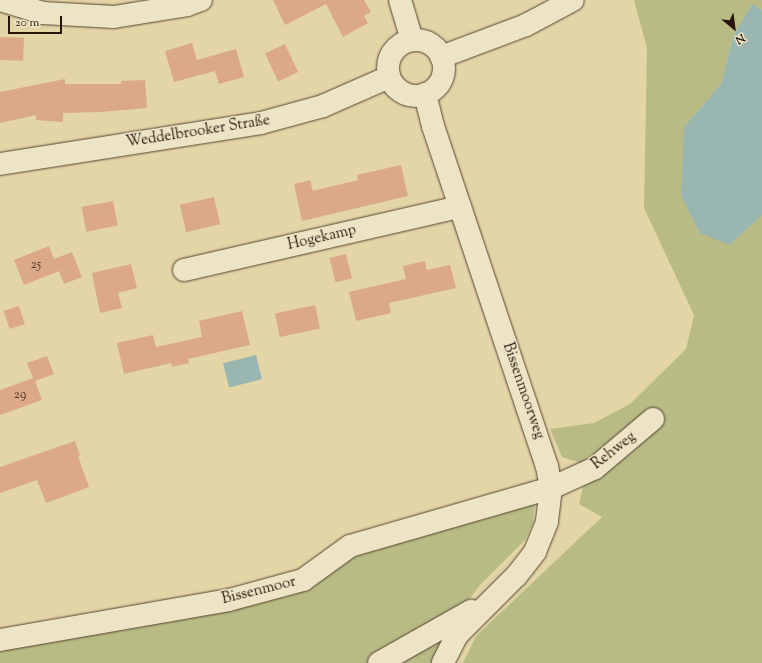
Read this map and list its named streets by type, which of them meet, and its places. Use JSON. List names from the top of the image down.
{
  "streets": {
    "street": [
      "Weddelbrooker Straße",
      "Hogekamp",
      "Bissenmoorweg",
      "Rehweg",
      "Bissenmoor"
    ]
  },
  "crossings": [
    ["Weddelbrooker Straße", "Bissenmoorweg"],
    ["Hogekamp", "Bissenmoorweg"],
    ["Bissenmoorweg", "Rehweg"],
    ["Bissenmoorweg", "Bissenmoor"],
    ["Rehweg", "Bissenmoor"]
  ],
  "house_numbers": ["25", "29"],
  "scale_bar": "20 m",
  "north": "bottom right"
}
